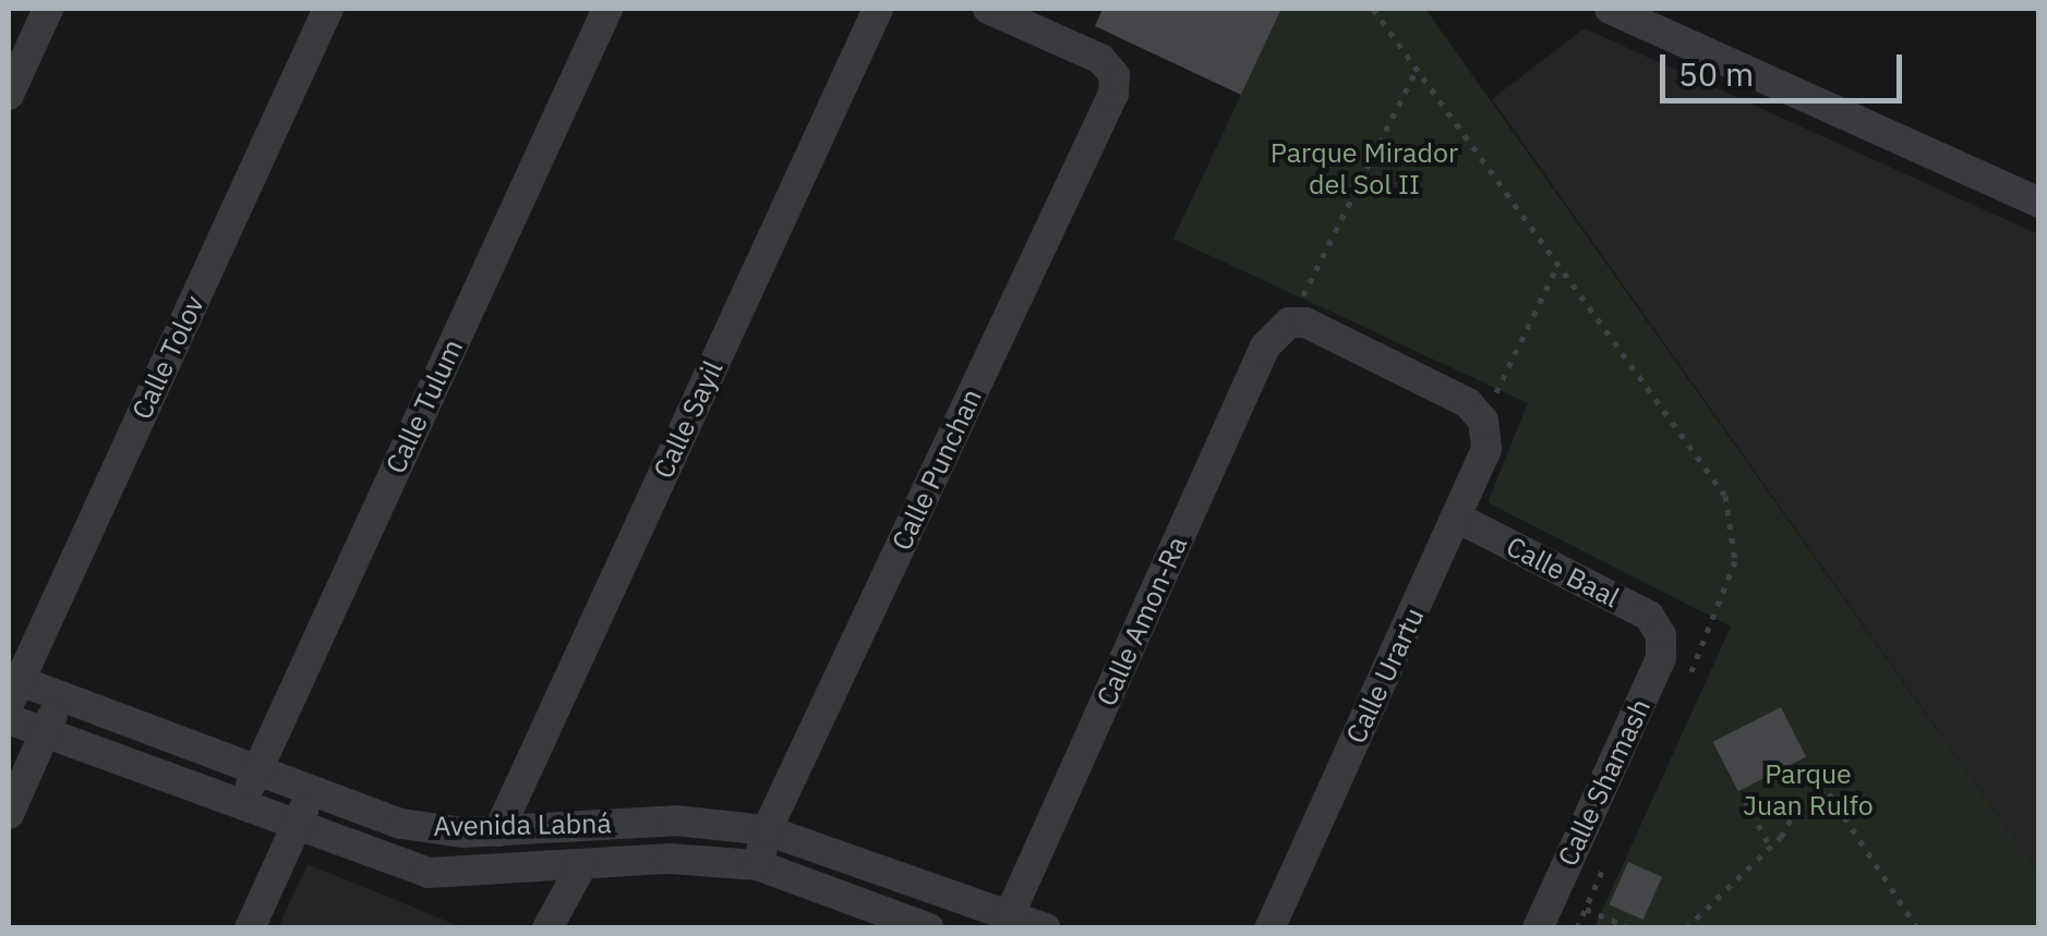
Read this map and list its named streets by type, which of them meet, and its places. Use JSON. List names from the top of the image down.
{
  "streets": {
    "street": [
      "Calle Tolov",
      "Calle Tulum",
      "Calle Sayil",
      "Calle Punchan",
      "Calle Baal",
      "Calle Amon-Ra",
      "Calle Urartu",
      "Calle Shamash",
      "Avenida Labná"
    ]
  },
  "crossings": [
    ["Calle Tolov", "Avenida Labná"],
    ["Calle Tulum", "Avenida Labná"],
    ["Calle Sayil", "Avenida Labná"],
    ["Calle Punchan", "Avenida Labná"],
    ["Calle Baal", "Calle Urartu"],
    ["Calle Baal", "Calle Shamash"],
    ["Calle Amon-Ra", "Avenida Labná"]
  ],
  "parks": ["Parque Mirador del Sol II", "Parque Juan Rulfo"],
  "scale_bar": "50 m"
}
